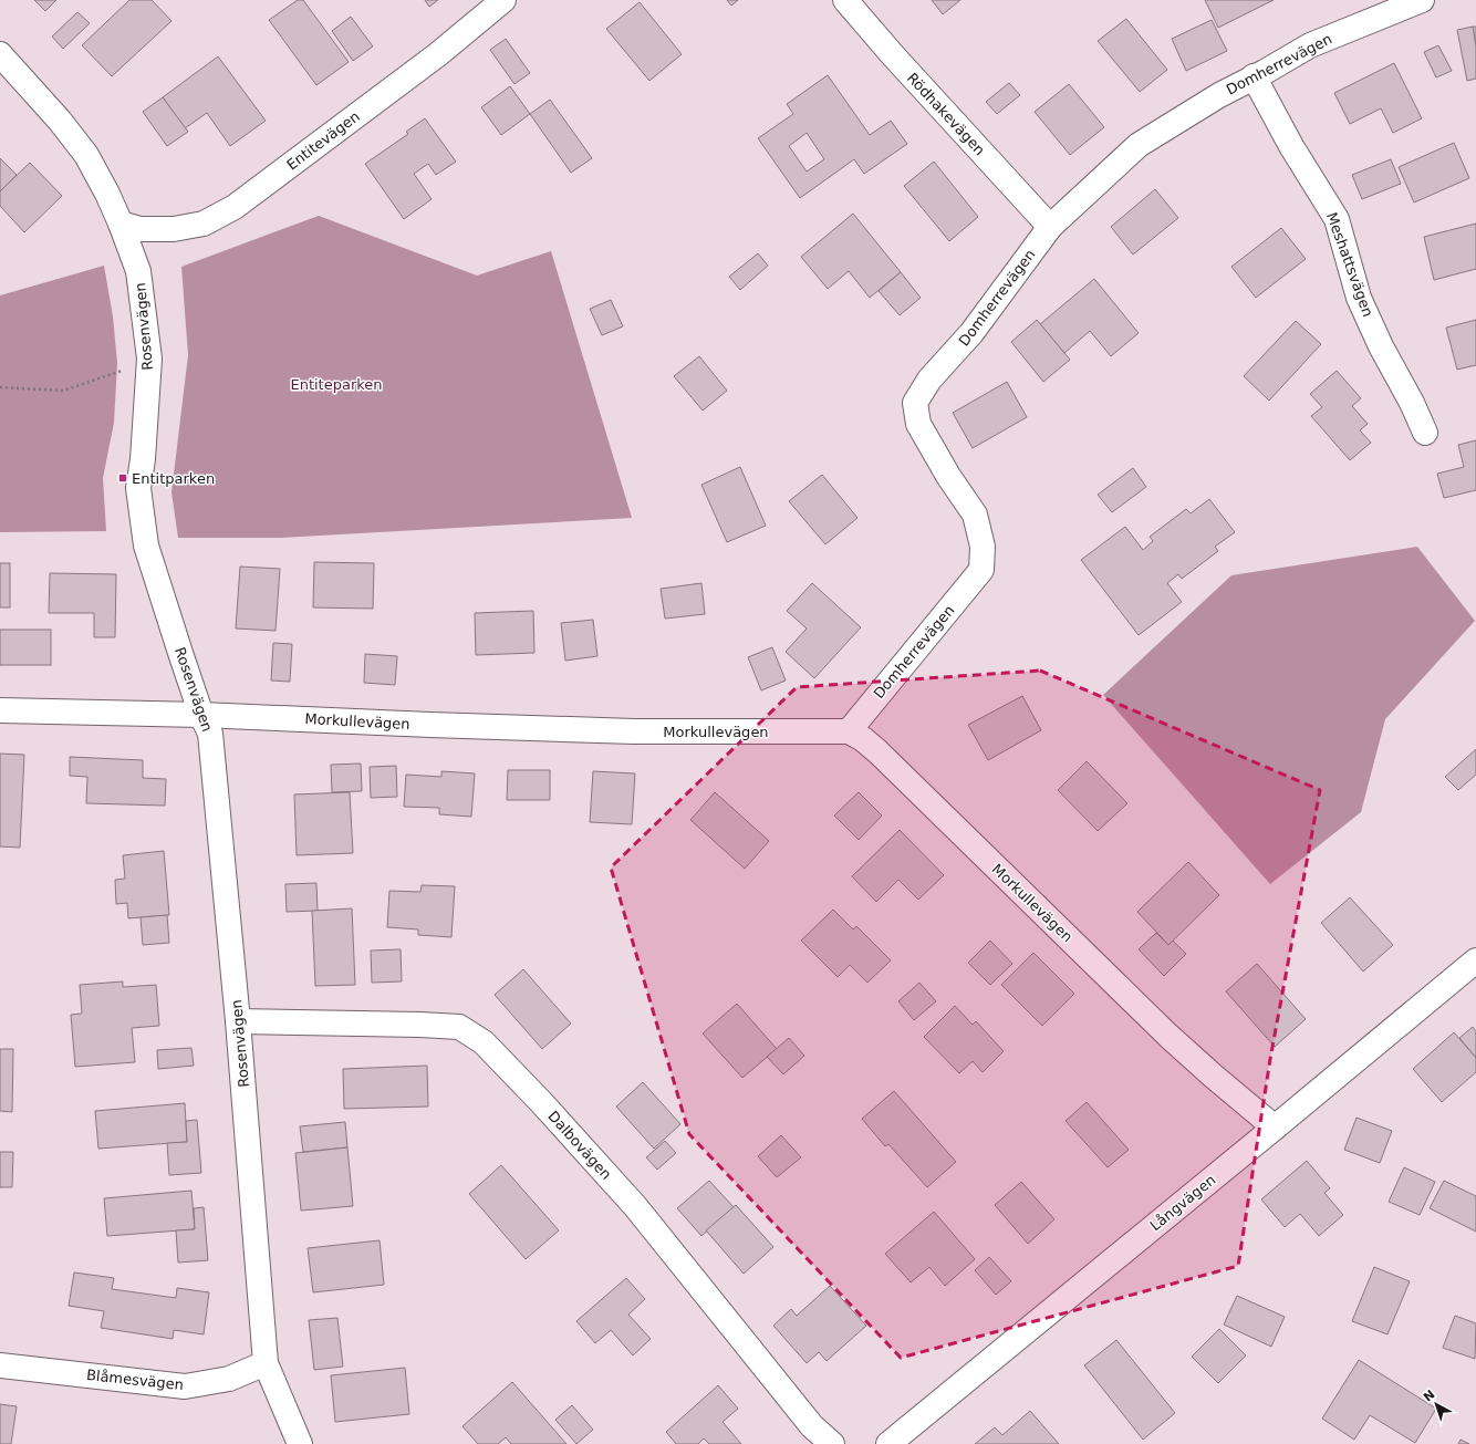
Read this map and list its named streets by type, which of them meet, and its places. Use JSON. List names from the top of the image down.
{
  "streets": {
    "street": [
      "Domherrevägen",
      "Rödhakevägen",
      "Entitevägen",
      "Meshattsvägen",
      "Rosenvägen",
      "Morkullevägen",
      "Dalbovägen",
      "Långvägen",
      "Blåmesvägen"
    ]
  },
  "crossings": [
    ["Domherrevägen", "Rödhakevägen"],
    ["Domherrevägen", "Meshattsvägen"],
    ["Domherrevägen", "Morkullevägen"],
    ["Entitevägen", "Rosenvägen"],
    ["Rosenvägen", "Morkullevägen"],
    ["Rosenvägen", "Dalbovägen"],
    ["Rosenvägen", "Blåmesvägen"],
    ["Morkullevägen", "Långvägen"]
  ],
  "parks": ["Entiteparken"],
  "places": {
    "transit": ["Entitparken"]
  },
  "north": "top left"
}
